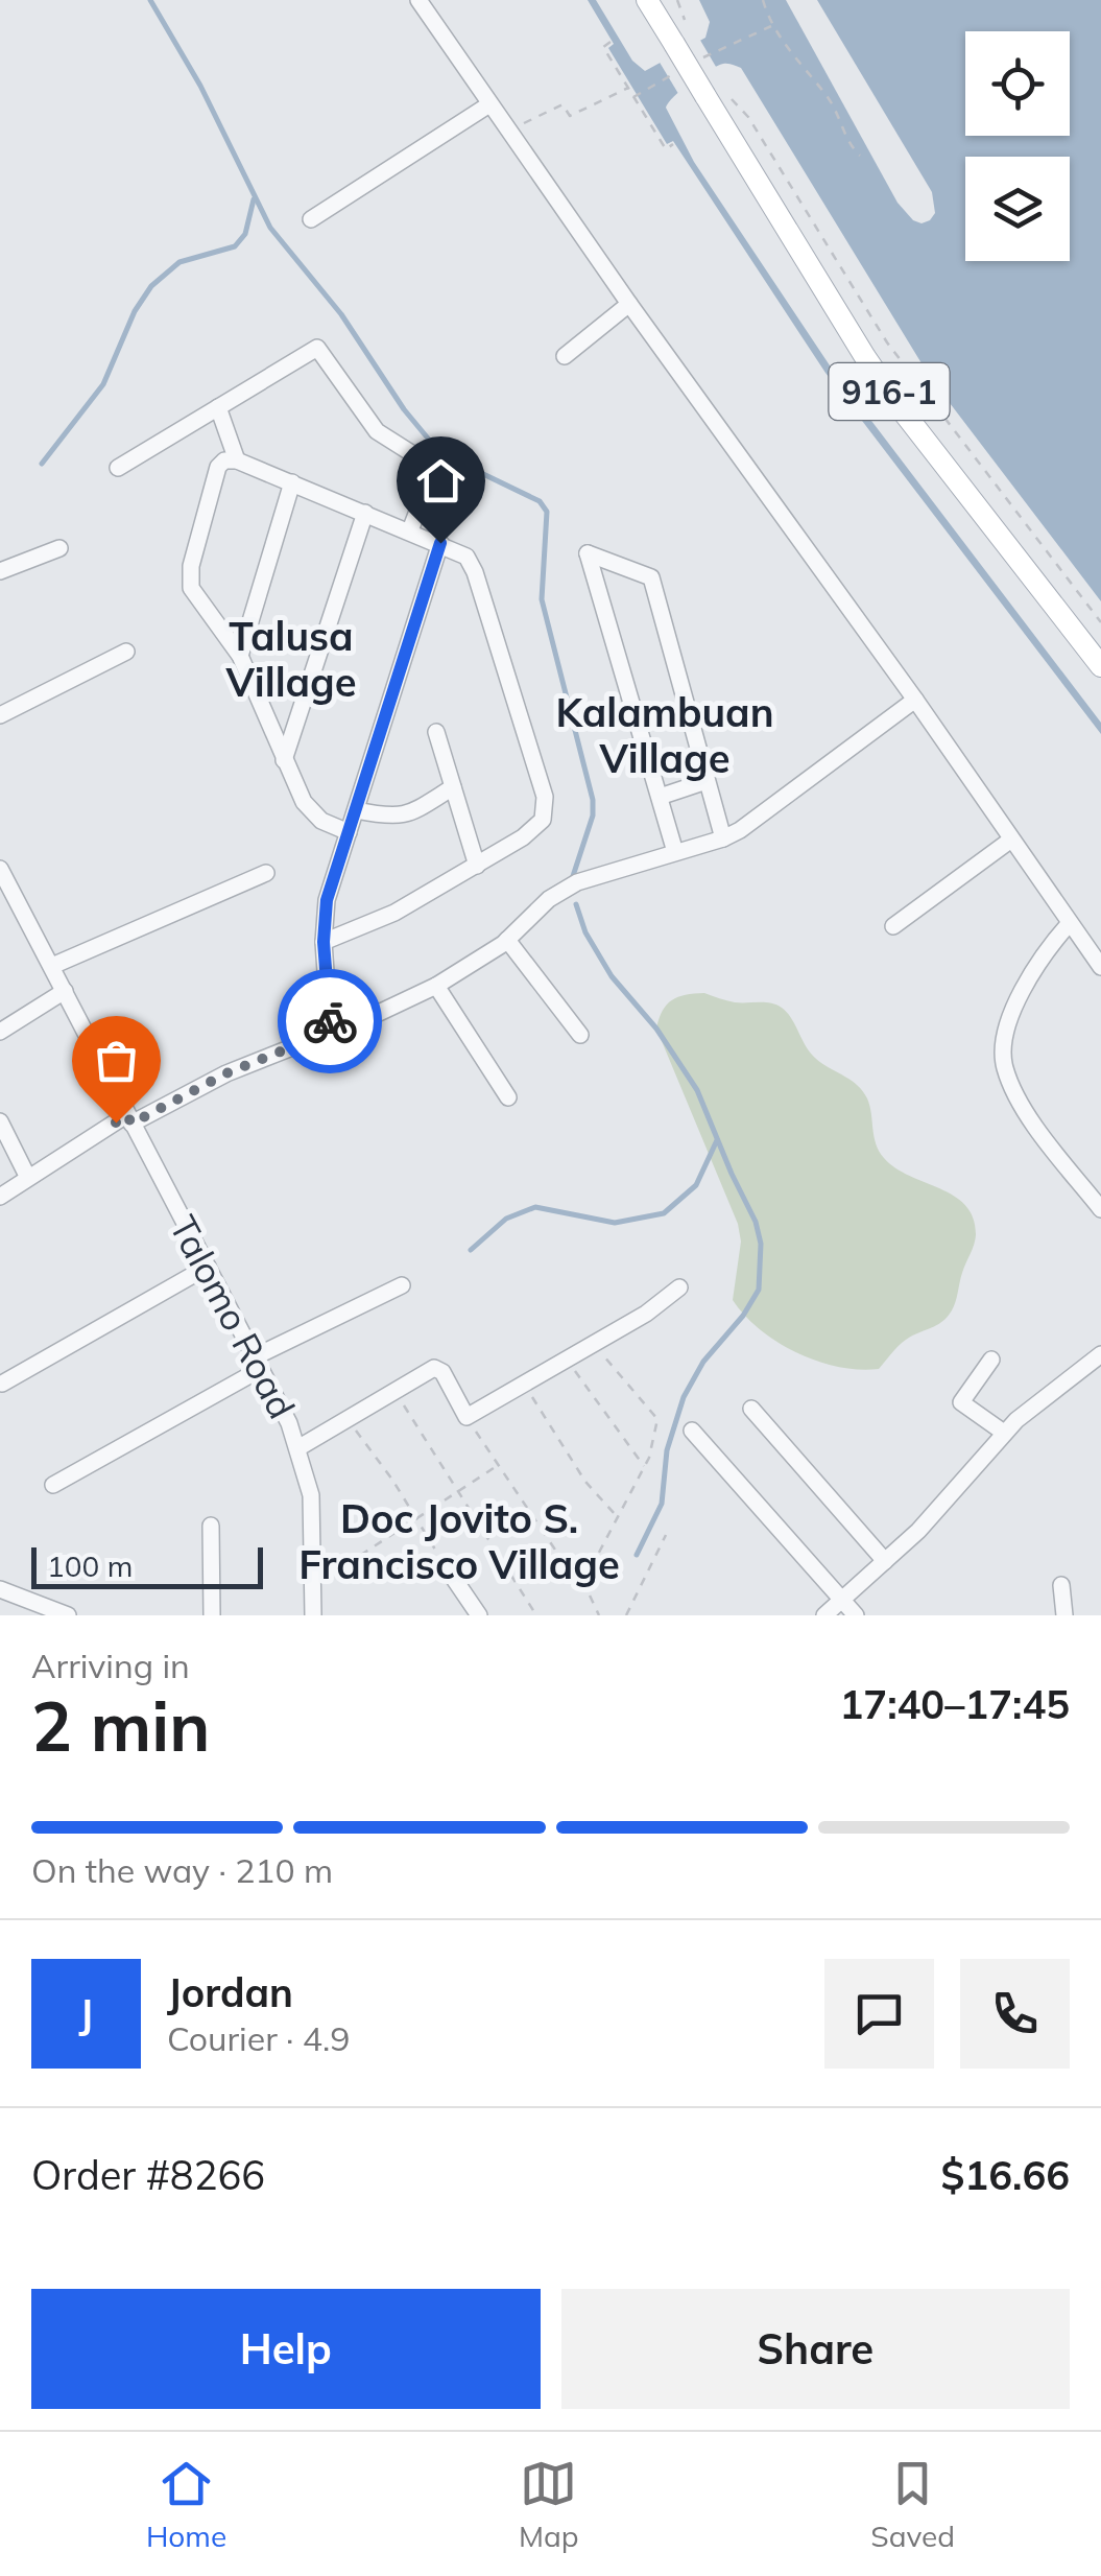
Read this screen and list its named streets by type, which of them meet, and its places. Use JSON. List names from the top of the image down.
{
  "streets": {
    "main road": ["916-1"],
    "street": ["Talomo Road"]
  },
  "districts": ["Talusa Village", "Kalambuan Village", "Doc Jovito S. Francisco Village"],
  "scale_bar": "100 m",
  "page": {
    "scale": "100 m",
    "heading": ["2 min", "Arriving in", "17:40–17:45"],
    "panel": [
      "Jordan",
      "Courier · 4.9",
      "Order #8266",
      "$16.66"
    ],
    "bar": "On the way · 210 m",
    "round": "J",
    "buttons": ["Help", "Share"],
    "tabs": ["Home", "Map", "Saved"]
  }
}
